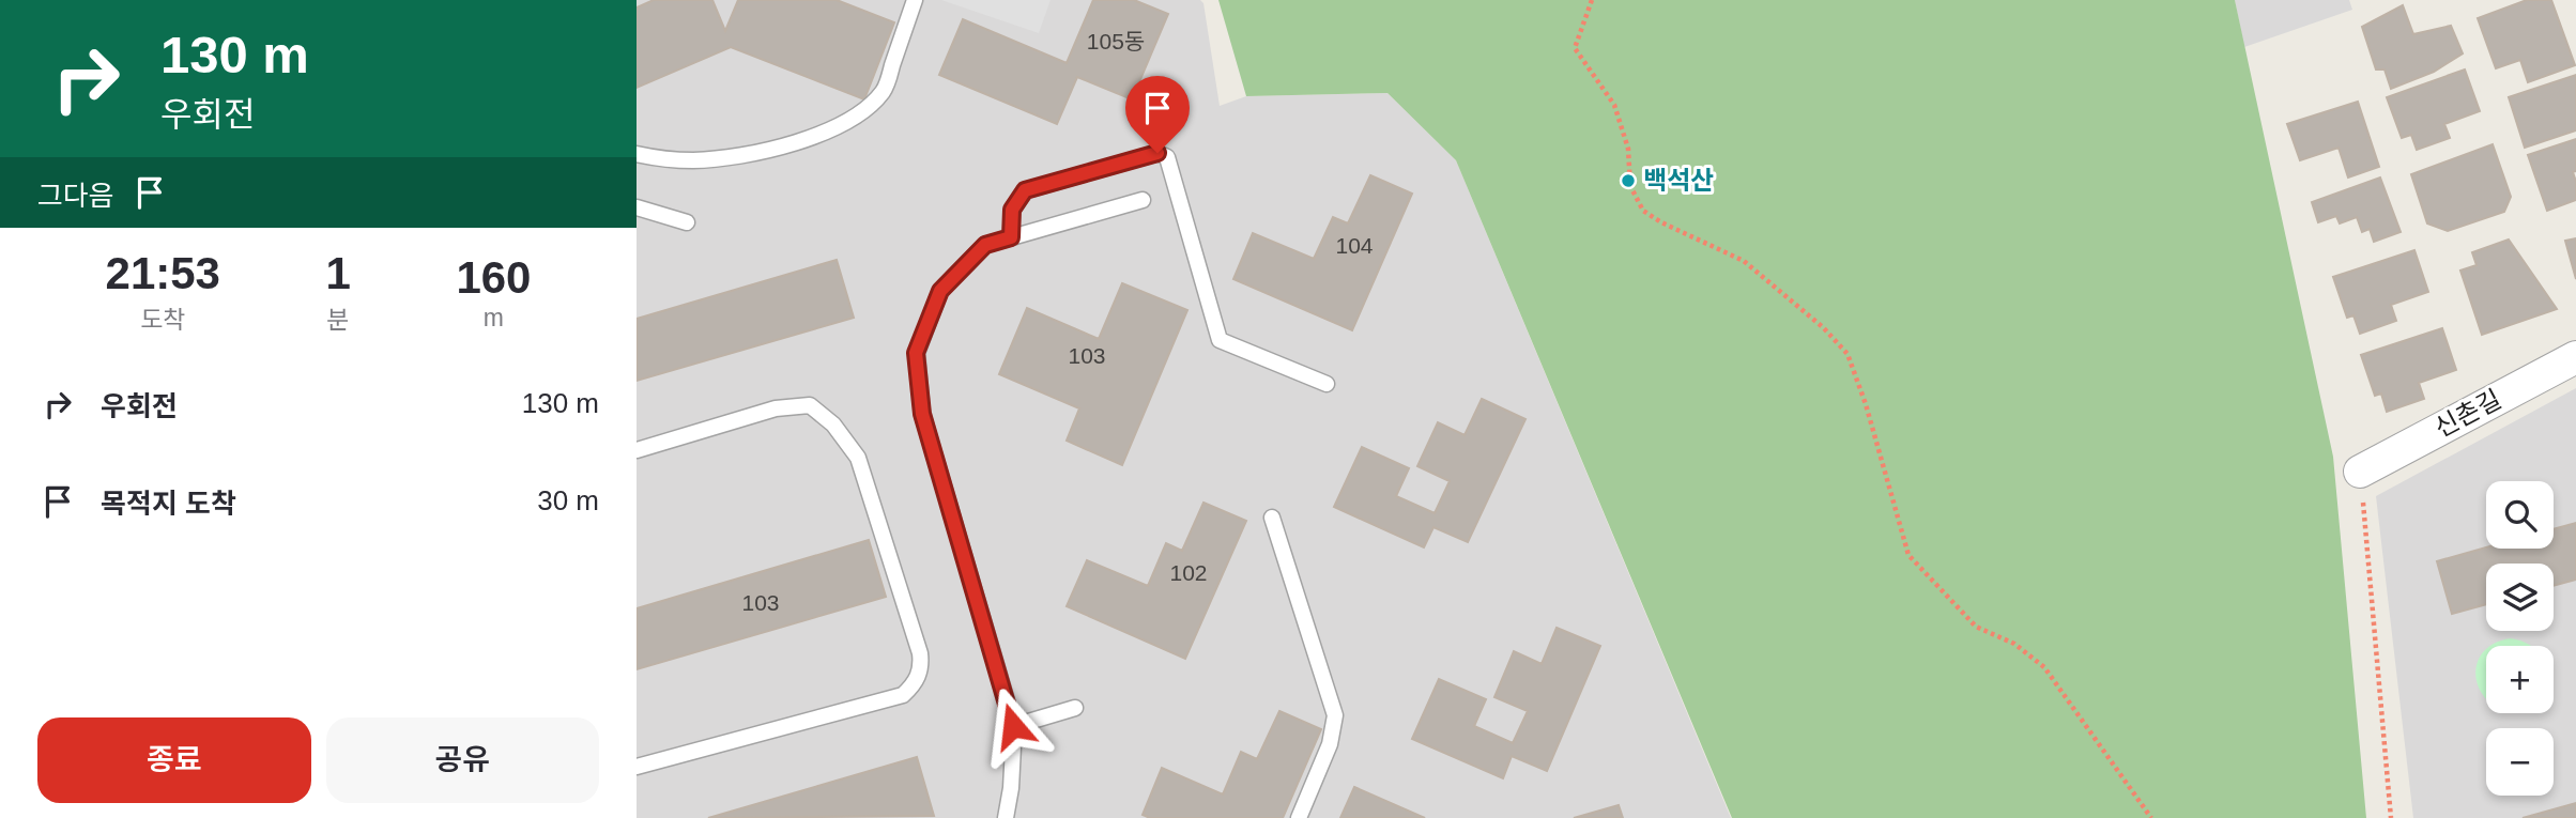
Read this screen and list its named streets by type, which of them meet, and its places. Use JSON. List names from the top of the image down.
{
  "streets": {
    "street": ["신촌길"]
  },
  "places": ["백석산"],
  "house_numbers": [
    "105동",
    "104",
    "103",
    "102",
    "103"
  ],
  "page": {
    "turn": ["130 m", "우회전"],
    "then": "그다음",
    "eta": [
      "21:53",
      "도착",
      "1",
      "분",
      "160",
      "m"
    ],
    "list": [
      {
        "name": "우회전",
        "value": "130 m"
      },
      {
        "name": "목적지 도착",
        "value": "30 m"
      }
    ],
    "map_buttons": ["+", "−"],
    "buttons": ["종료", "공유"]
  }
}
